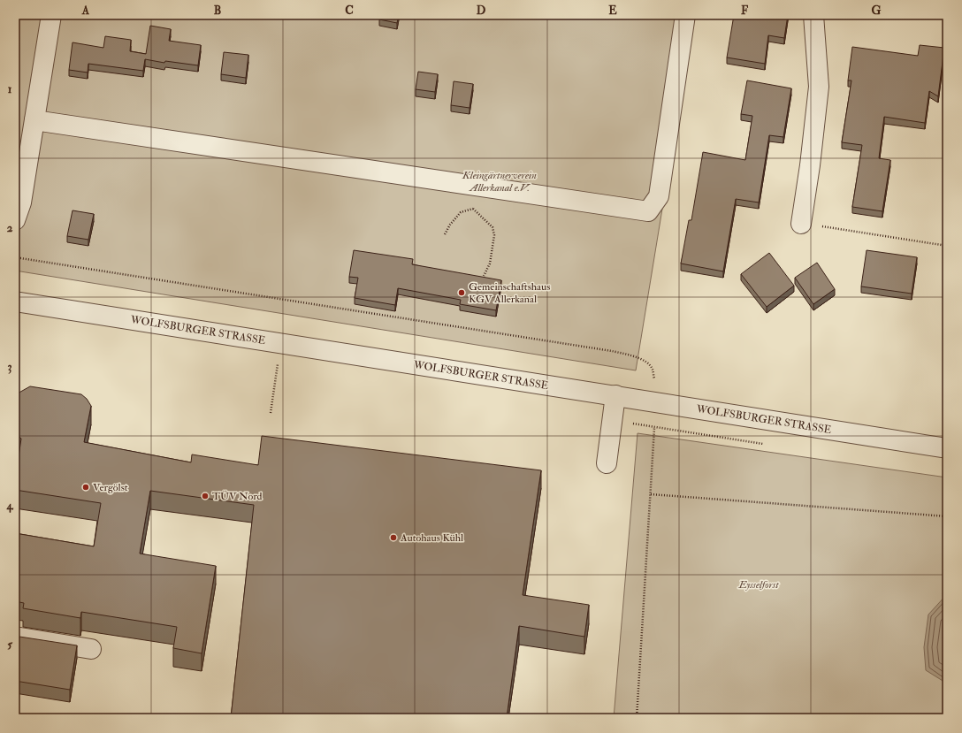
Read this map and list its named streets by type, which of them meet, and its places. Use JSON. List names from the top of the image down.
{
  "streets": {
    "street": ["WOLFSBURGER STRASSE"]
  },
  "parks": ["Kleingärtnerverein Allerkanal e.V.", "Eysselforst"],
  "places": [
    "Gemeinschaftshaus KGV Allerkanal",
    "Vergölst",
    "TÜV Nord",
    "Autohaus Kühl"
  ],
  "grid": {
    "columns": [
      "A",
      "B",
      "C",
      "D",
      "E",
      "F",
      "G"
    ],
    "rows": [
      "1",
      "2",
      "3",
      "4",
      "5"
    ]
  }
}
